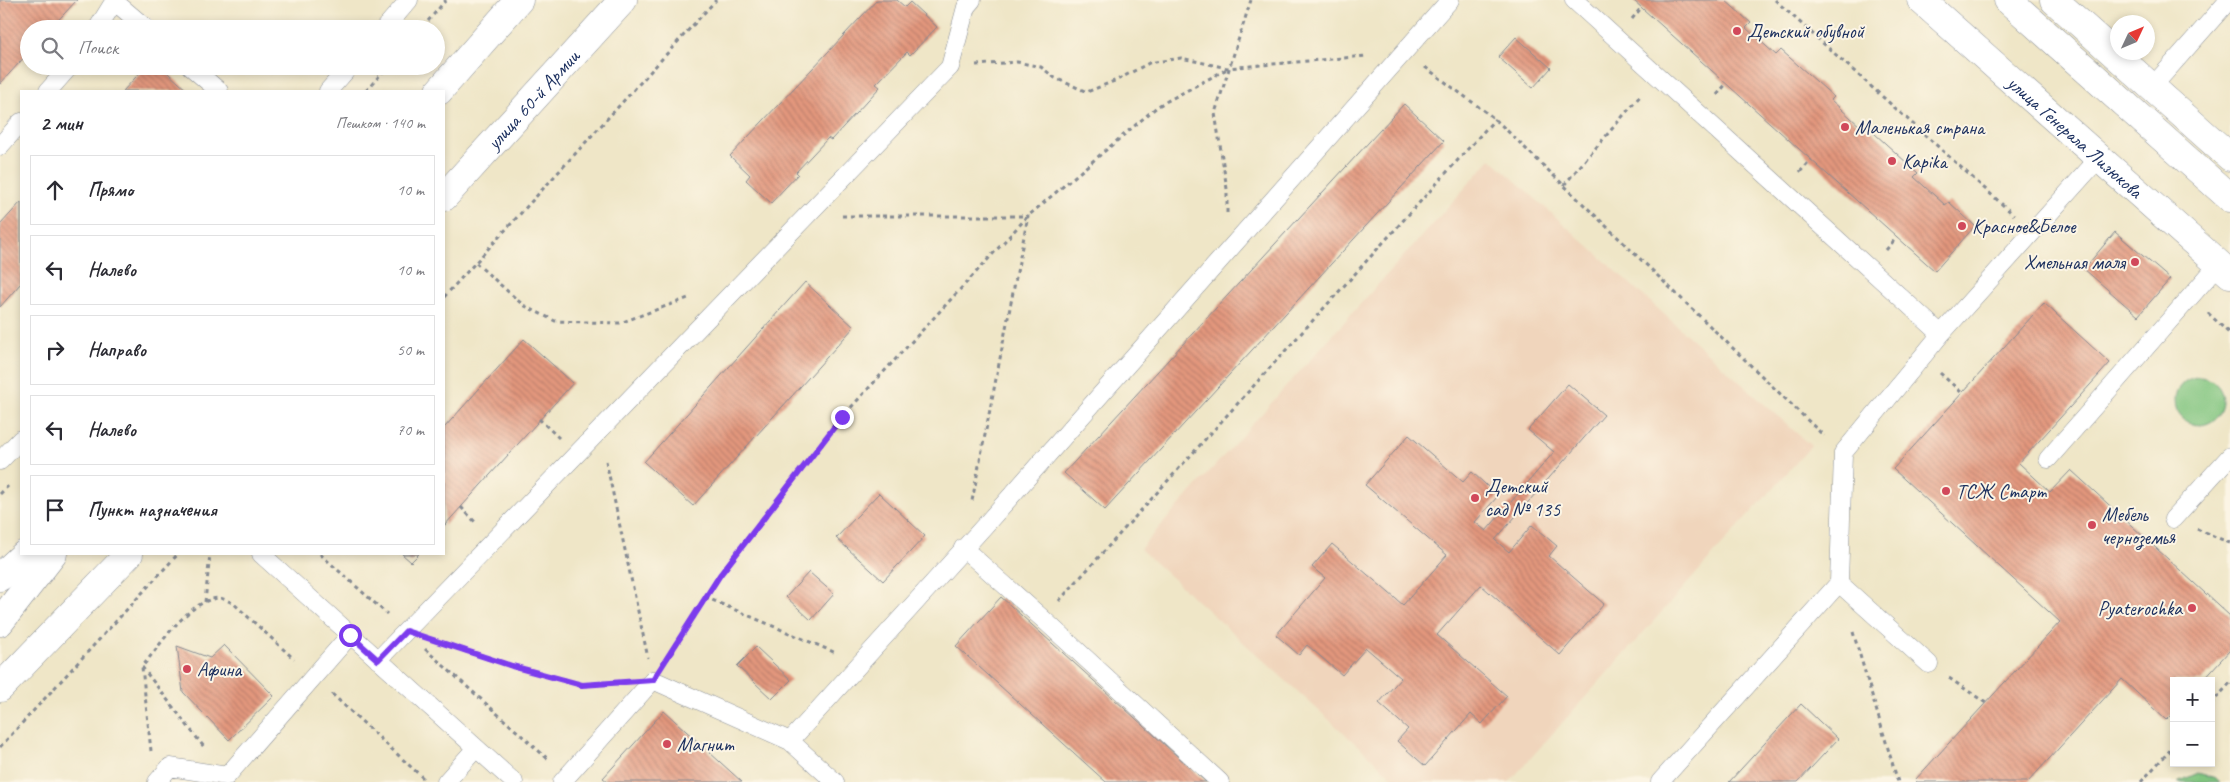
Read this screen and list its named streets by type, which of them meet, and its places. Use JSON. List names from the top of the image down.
{
  "streets": {
    "main road": ["улица 60-й Армии", "улица Генерала Лизюкова"]
  },
  "places": [
    "Детский обувной",
    "Маленькая страна",
    "Kapika",
    "Красное&Белое",
    "Хмельная маля",
    "ТСЖ Старт",
    "Детский сад № 135",
    "Мебель черноземья",
    "Pyaterochka",
    "Афина",
    "Магнит"
  ],
  "north": "top right",
  "page": {
    "search": "Поиск",
    "heading": ["2 мин", "Пешком · 140 m"],
    "list": [
      ["Прямо", "10 m"],
      ["Налево", "10 m"],
      ["Направо", "50 m"],
      ["Налево", "70 m"],
      "Пункт назначения"
    ],
    "map_buttons": ["+", "−"]
  }
}
